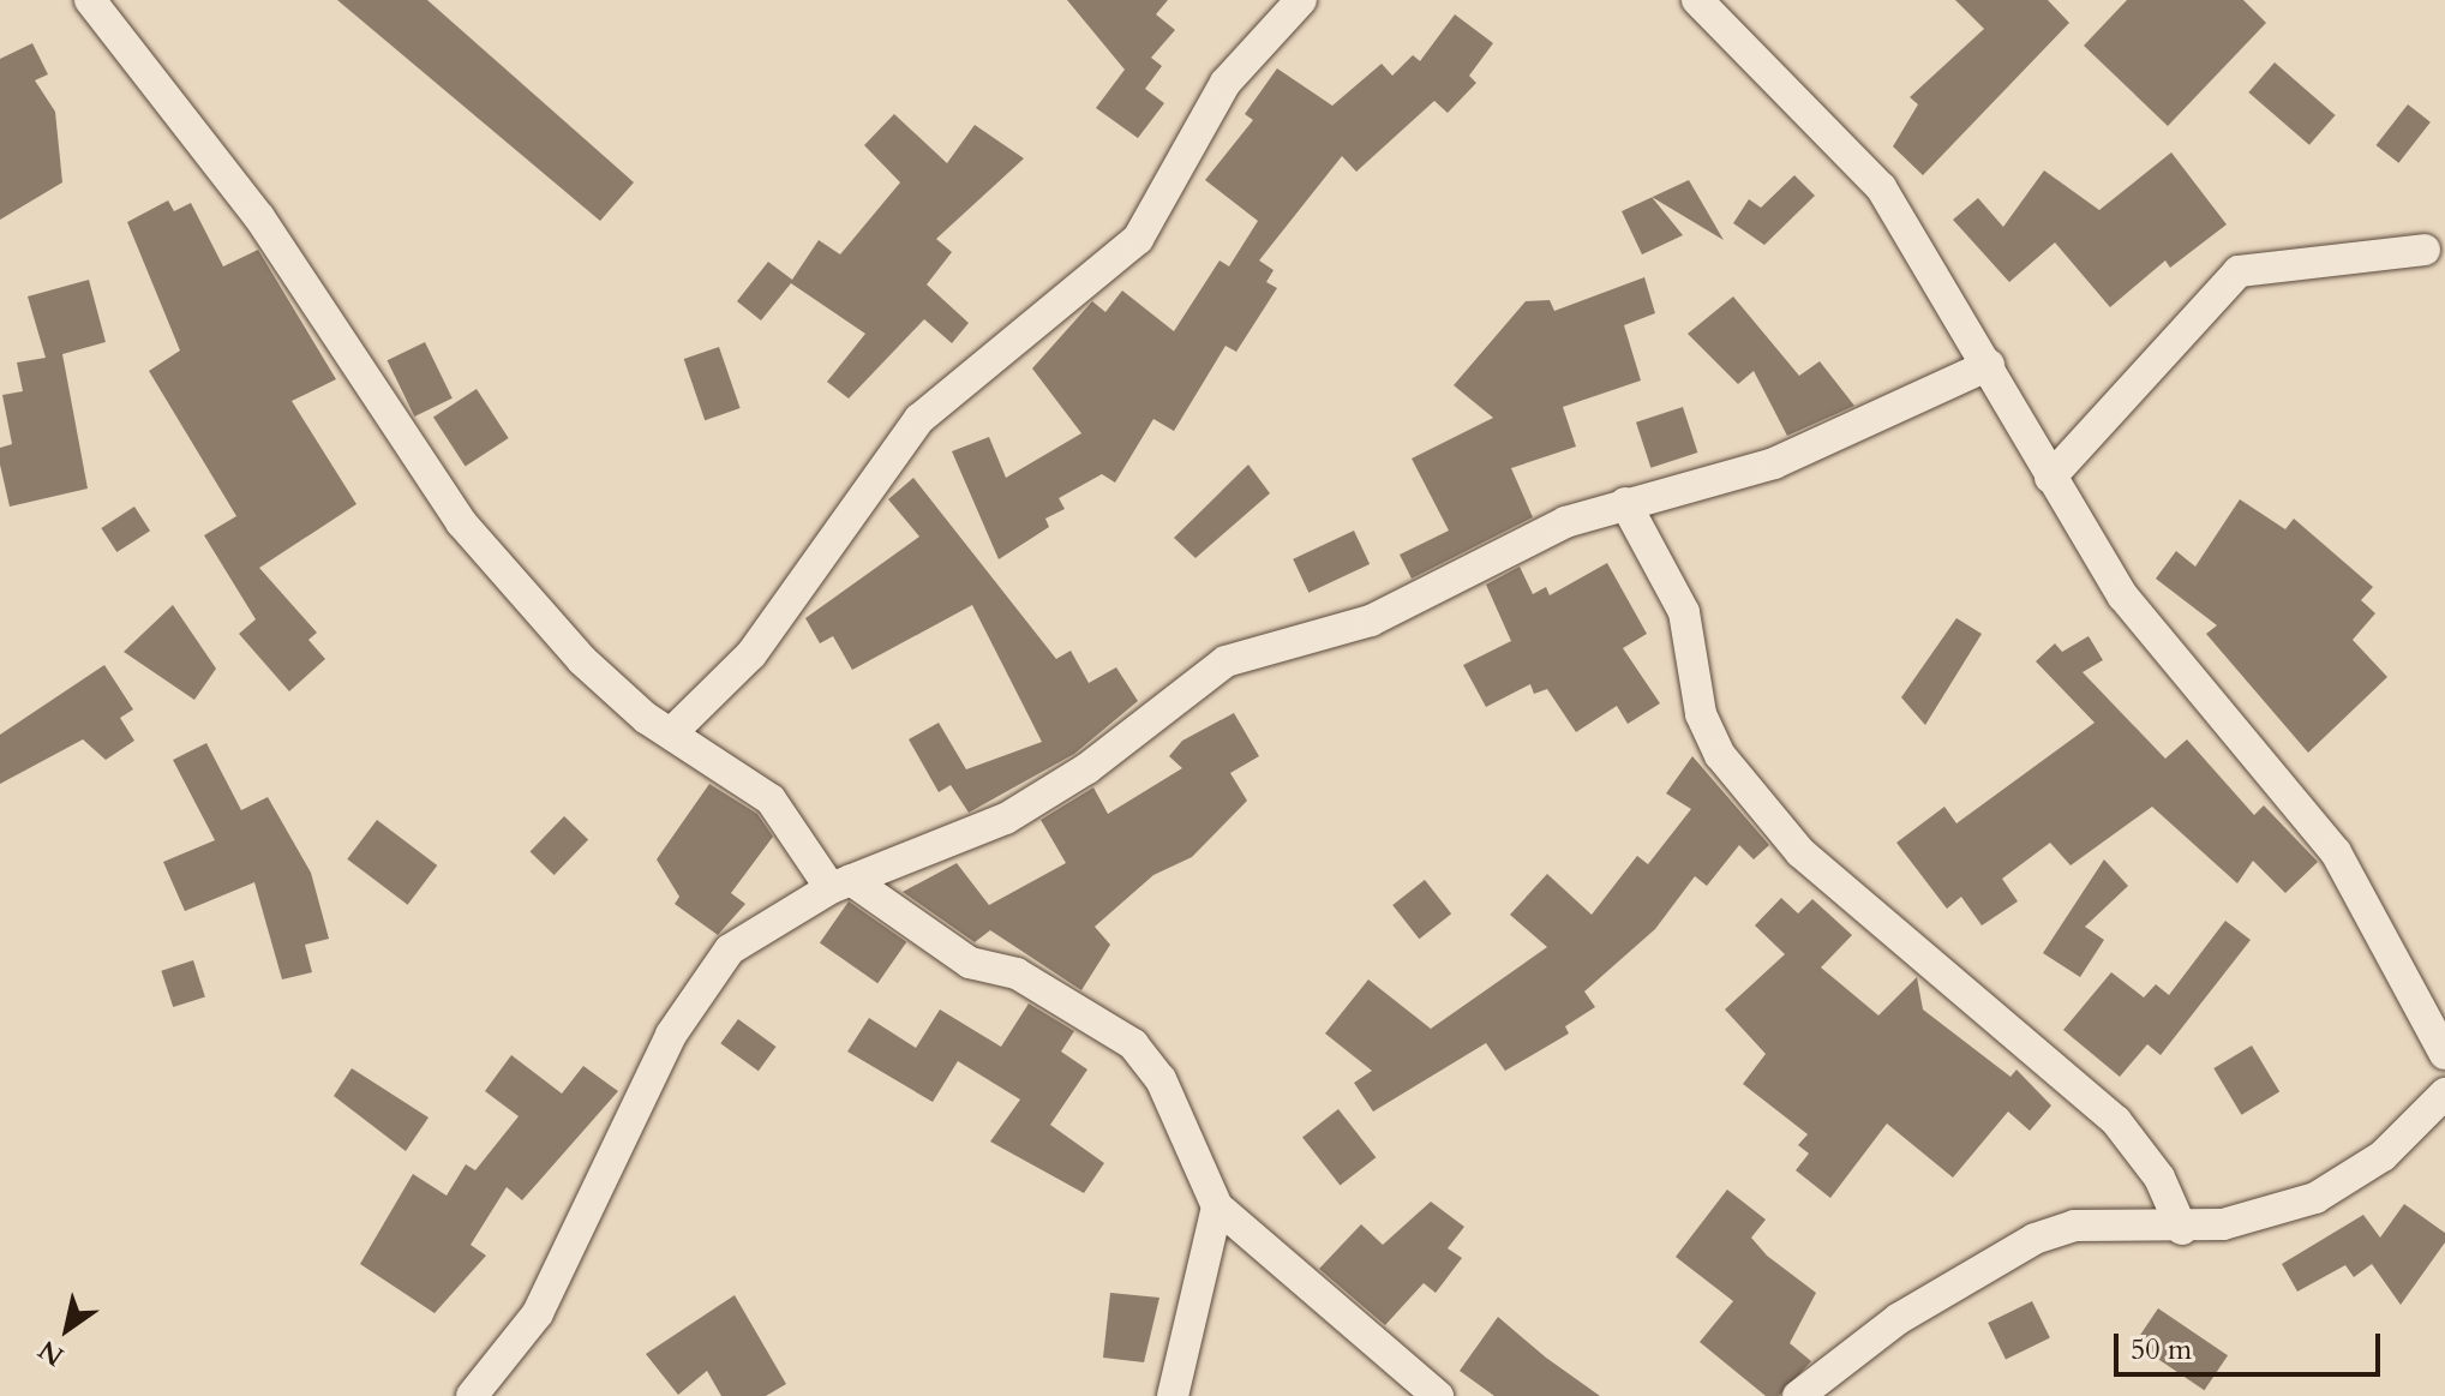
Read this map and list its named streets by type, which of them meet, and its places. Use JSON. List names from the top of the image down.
{
  "scale_bar": "50 m",
  "north": "bottom left"
}
